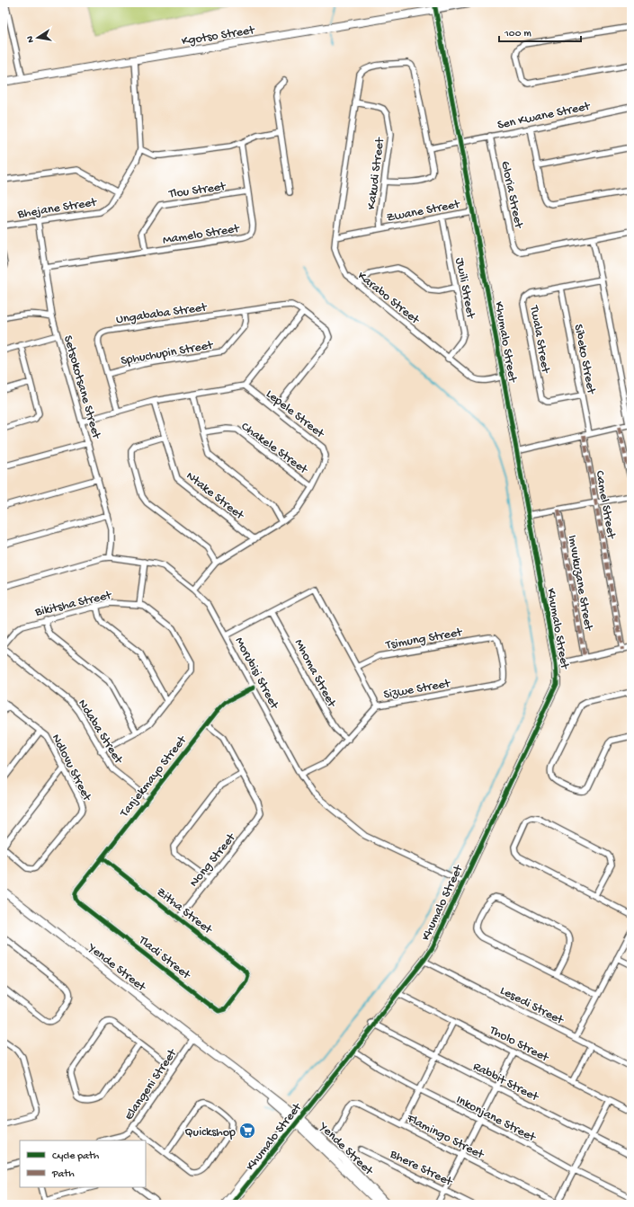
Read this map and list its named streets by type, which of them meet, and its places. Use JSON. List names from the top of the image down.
{
  "streets": {
    "street": [
      "Kgotso Street",
      "Sen Kwane Street",
      "Kakudi Street",
      "Tlou Street",
      "Gloria Street",
      "Bhejane Street",
      "Zwane Street",
      "Mamelo Street",
      "Jwili Street",
      "Karabo Street",
      "Ungababa Street",
      "Twala Street",
      "Khumalo Street",
      "Sphuchupin Street",
      "Sibeko Street",
      "Setsokotsane Street",
      "Lepele Street",
      "Chakele Street",
      "Ntake Street",
      "Camel Street",
      "Imvukuzane Street",
      "Bikitsha Street",
      "Tsimung Street",
      "Morubisi Street",
      "Mhoma Street",
      "Sizwe Street",
      "Ndaba Street",
      "Ndlovu Street",
      "Tanjekmayo Street",
      "Nong Street",
      "Zitha Street",
      "Tladi Street",
      "Yende Street",
      "Lesedi Street",
      "Tholo Street",
      "Rabbit Street",
      "Elangeni Street",
      "Inkonjane Street",
      "Flamingo Street",
      "Bhere Street"
    ]
  },
  "crossings": [
    ["Kgotso Street", "Bhejane Street"],
    ["Kgotso Street", "Khumalo Street"],
    ["Sen Kwane Street", "Gloria Street"],
    ["Sen Kwane Street", "Karabo Street"],
    ["Sen Kwane Street", "Khumalo Street"],
    ["Kakudi Street", "Zwane Street"],
    ["Kakudi Street", "Karabo Street"],
    ["Tlou Street", "Mamelo Street"],
    ["Bhejane Street", "Setsokotsane Street"],
    ["Zwane Street", "Jwili Street"],
    ["Zwane Street", "Karabo Street"],
    ["Zwane Street", "Khumalo Street"],
    ["Mamelo Street", "Setsokotsane Street"],
    ["Jwili Street", "Karabo Street"],
    ["Karabo Street", "Khumalo Street"],
    ["Ungababa Street", "Sphuchupin Street"],
    ["Ungababa Street", "Lepele Street"],
    ["Twala Street", "Sibeko Street"],
    ["Khumalo Street", "Morubisi Street"],
    ["Khumalo Street", "Yende Street"],
    ["Khumalo Street", "Lesedi Street"],
    ["Khumalo Street", "Tholo Street"],
    ["Khumalo Street", "Rabbit Street"],
    ["Khumalo Street", "Inkonjane Street"],
    ["Setsokotsane Street", "Morubisi Street"],
    ["Lepele Street", "Chakele Street"],
    ["Lepele Street", "Ntake Street"],
    ["Lepele Street", "Morubisi Street"],
    ["Bikitsha Street", "Ndaba Street"],
    ["Tsimung Street", "Sizwe Street"],
    ["Morubisi Street", "Tanjekmayo Street"],
    ["Mhoma Street", "Sizwe Street"],
    ["Ndaba Street", "Tanjekmayo Street"],
    ["Tanjekmayo Street", "Zitha Street"],
    ["Tanjekmayo Street", "Tladi Street"],
    ["Nong Street", "Zitha Street"],
    ["Zitha Street", "Tladi Street"],
    ["Yende Street", "Elangeni Street"]
  ],
  "places": {
    "supermarket": ["Quickshop"]
  },
  "legend": ["Cycle path", "Path"],
  "scale_bar": "100 m",
  "north": "left"
}
